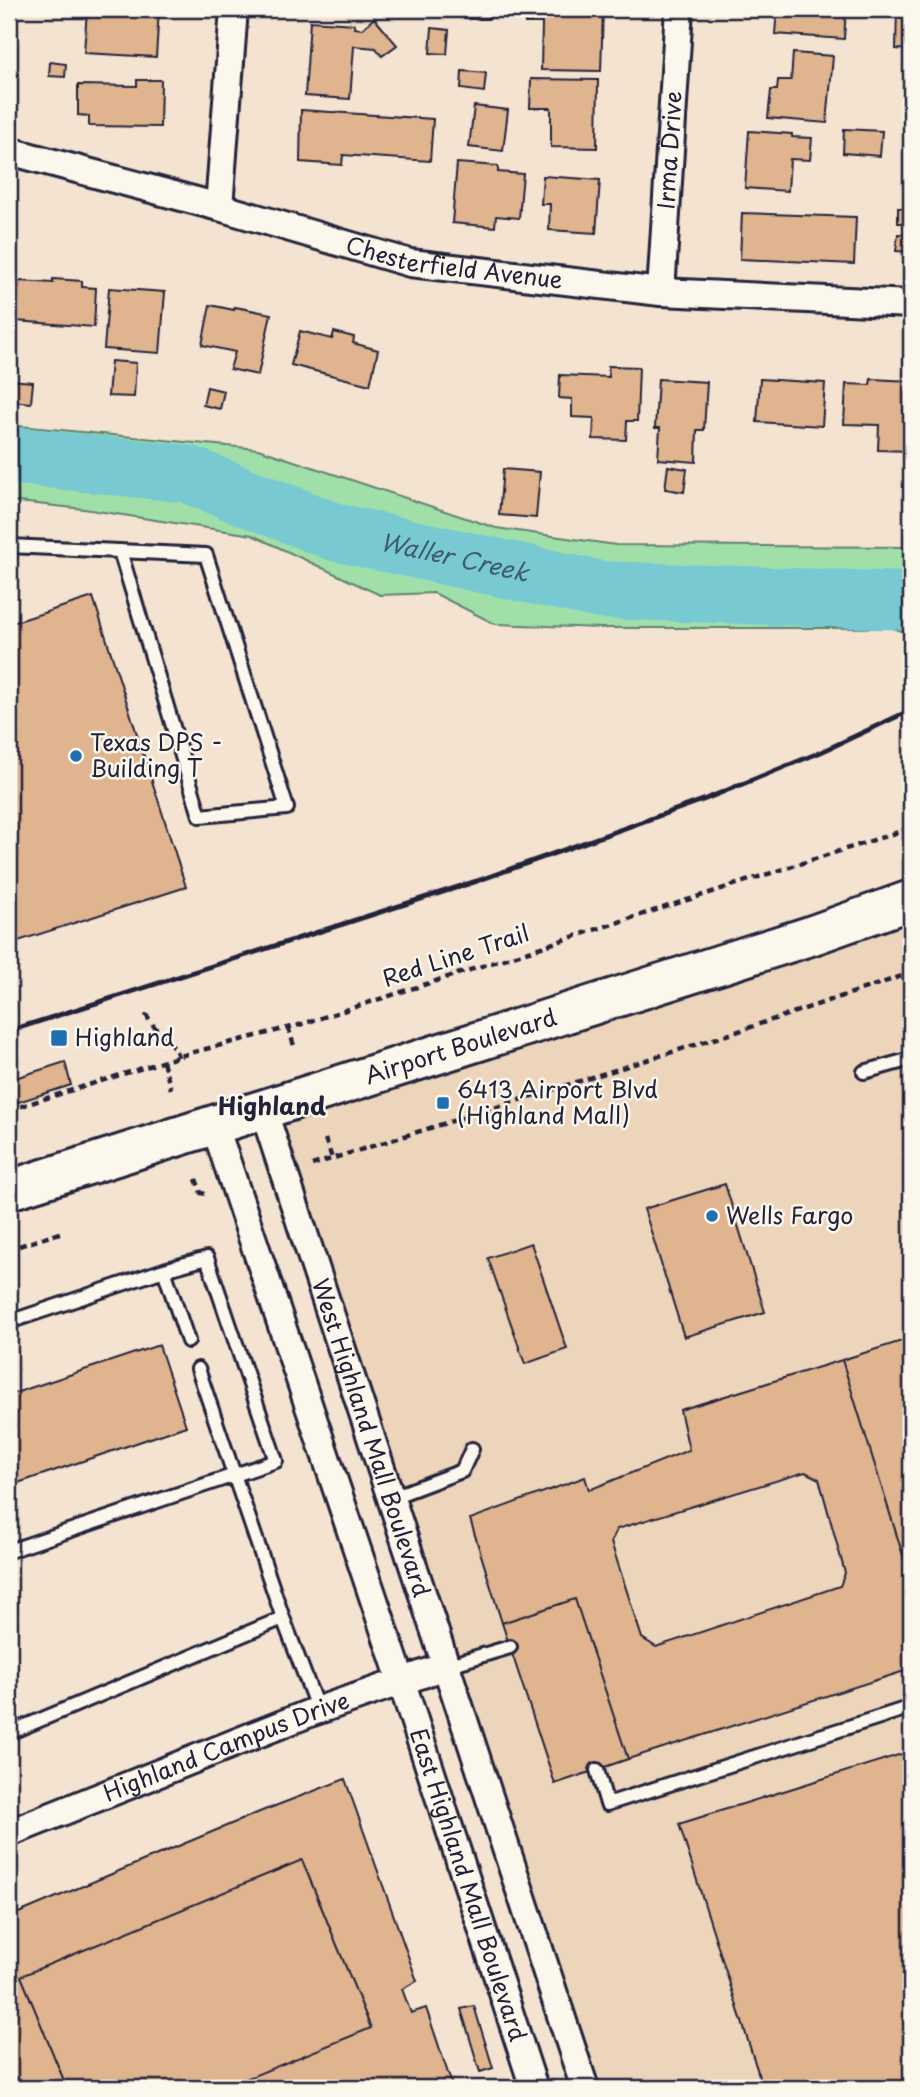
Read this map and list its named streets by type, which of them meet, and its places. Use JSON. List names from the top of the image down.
{
  "streets": {
    "main road": ["Airport Boulevard"],
    "street": [
      "Irma Drive",
      "Chesterfield Avenue",
      "West Highland Mall Boulevard",
      "Highland Campus Drive",
      "East Highland Mall Boulevard"
    ],
    "path": ["Red Line Trail"]
  },
  "crossings": [
    ["Irma Drive", "Chesterfield Avenue"],
    ["Airport Boulevard", "West Highland Mall Boulevard"],
    ["West Highland Mall Boulevard", "Highland Campus Drive"],
    ["West Highland Mall Boulevard", "East Highland Mall Boulevard"],
    ["Highland Campus Drive", "East Highland Mall Boulevard"]
  ],
  "districts": ["Highland"],
  "water": ["Waller Creek"],
  "places": {
    "other": ["Texas DPS - Building T", "Wells Fargo"],
    "transit": ["Highland", "6413 Airport Blvd (Highland Mall)"]
  }
}
